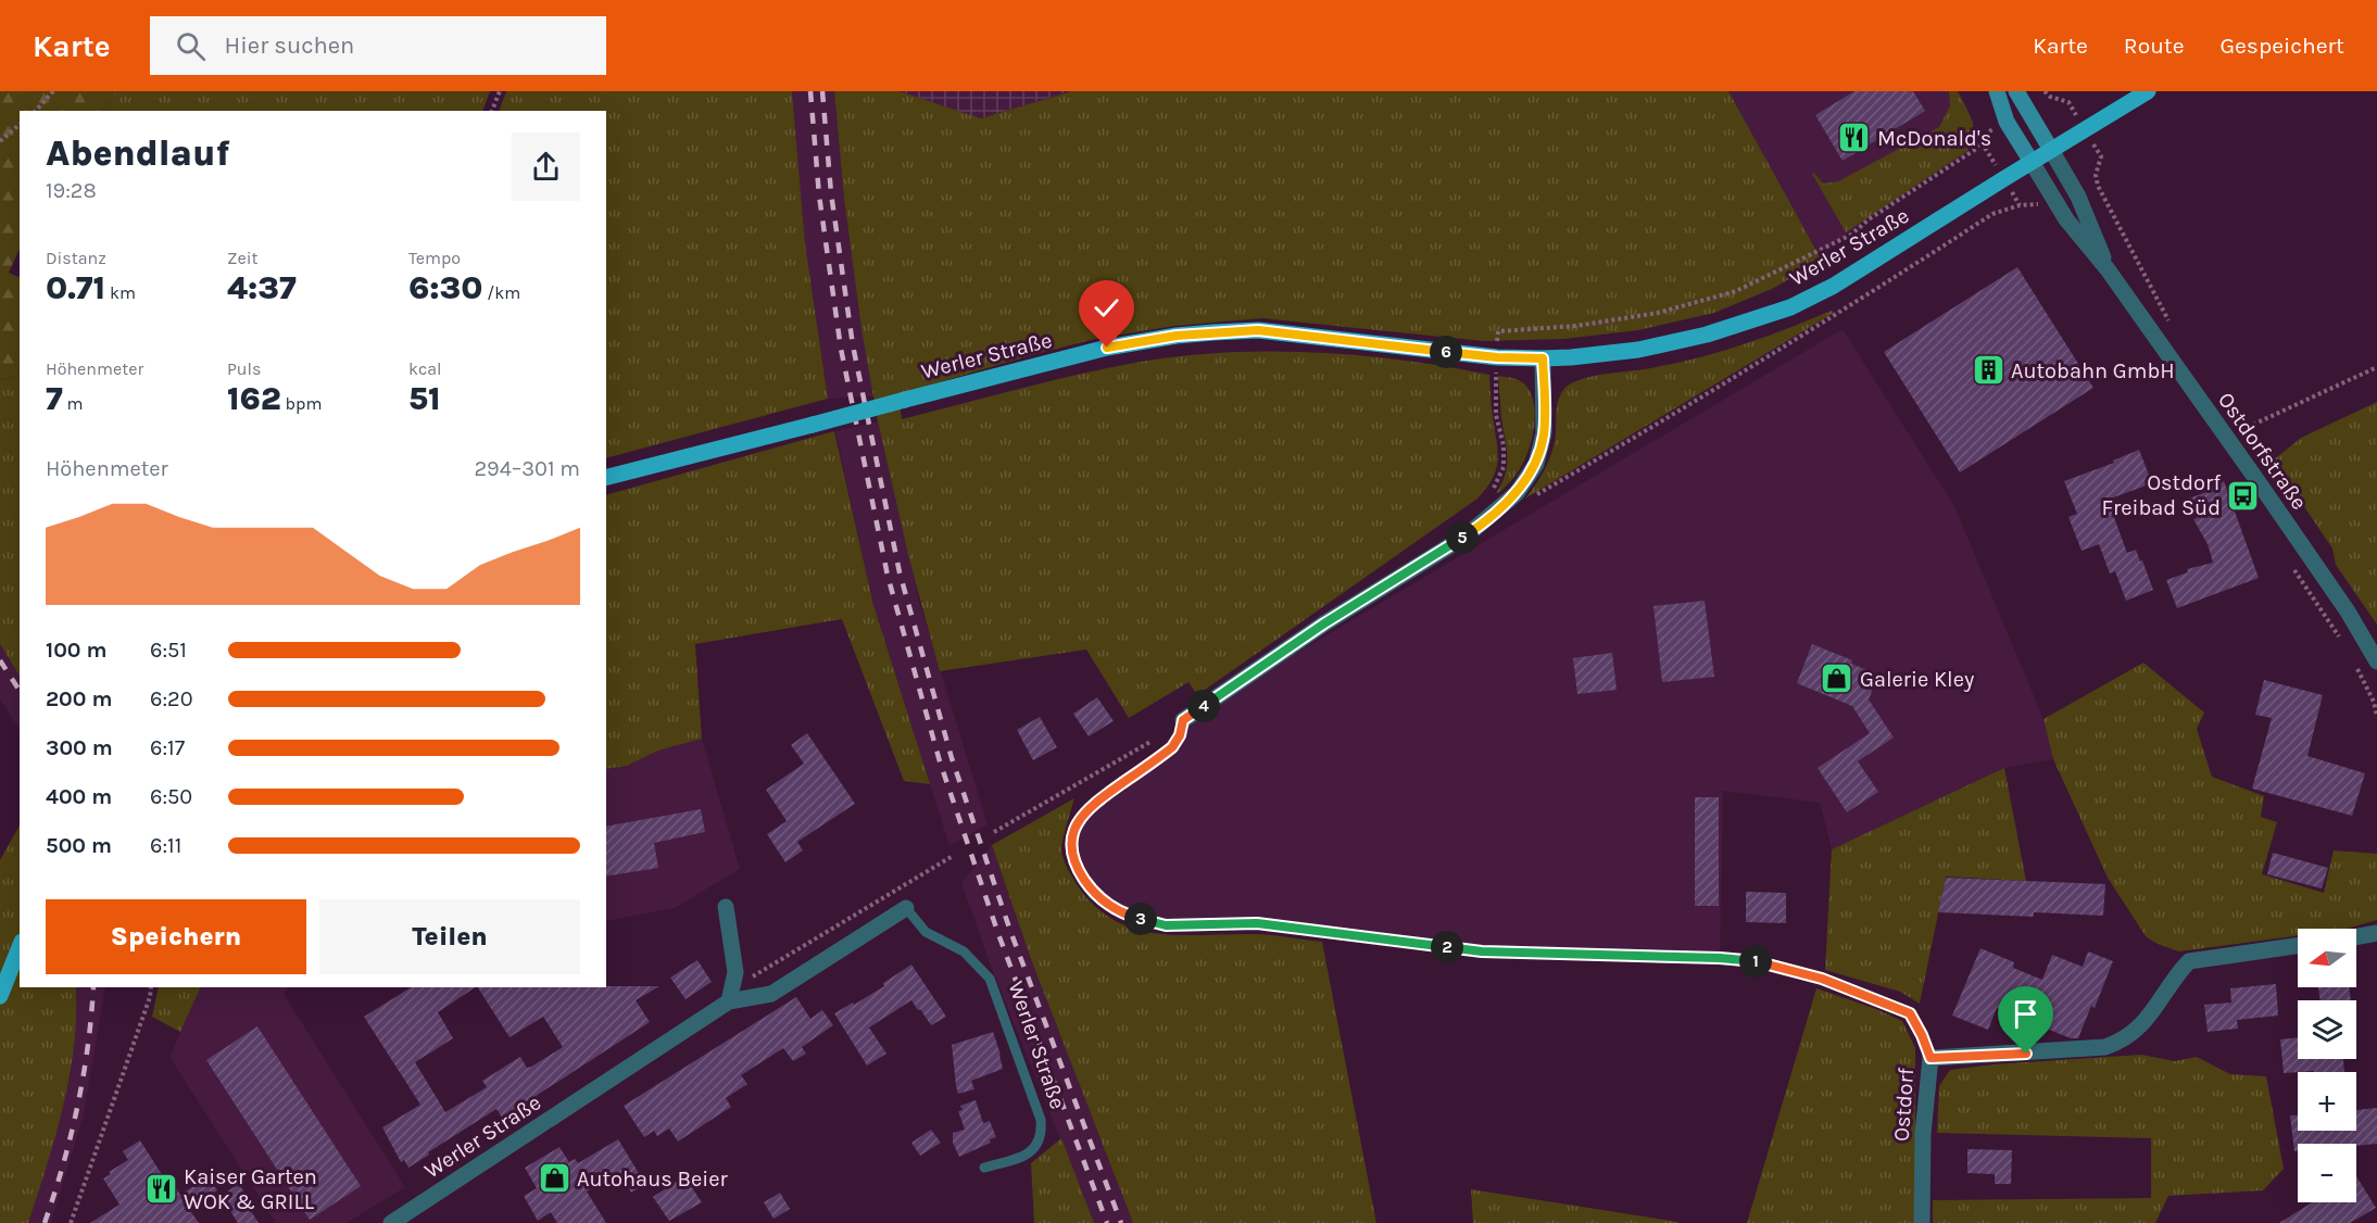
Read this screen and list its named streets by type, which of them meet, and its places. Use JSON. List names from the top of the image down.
{
  "streets": {
    "main road": ["Werler Straße"],
    "street": ["Ostdorfstraße", "Ostdorf"]
  },
  "crossings": [
    ["Werler Straße", "Ostdorfstraße"]
  ],
  "places": {
    "restaurant": ["McDonald's", "Kaiser Garten WOK & GRILL"],
    "building": ["Autobahn GmbH"],
    "bus stop": ["Ostdorf Freibad Süd"],
    "shop": ["Galerie Kley", "Autohaus Beier"]
  },
  "north": "left",
  "page": {
    "header": "Karte",
    "search": "Hier suchen",
    "nav": ["Karte", "Route", "Gespeichert"],
    "heading": ["Abendlauf", "19:28"],
    "stats": [
      ["Distanz", "0.71 km"],
      ["Zeit", "4:37"],
      ["Tempo", "6:30 /km"],
      ["Höhenmeter", "7 m"],
      ["Puls", "162 bpm"],
      ["kcal", "51"]
    ],
    "pins": [
      "6",
      "5",
      "4",
      "3",
      "2",
      "1"
    ],
    "chart": ["Höhenmeter", "294–301 m"],
    "list": [
      {
        "name": "100 m",
        "note": "6:51"
      },
      {
        "name": "200 m",
        "note": "6:20"
      },
      {
        "name": "300 m",
        "note": "6:17"
      },
      {
        "name": "400 m",
        "note": "6:50"
      },
      {
        "name": "500 m",
        "note": "6:11"
      }
    ],
    "buttons": ["Speichern", "Teilen"],
    "map_buttons": ["+", "−"]
  }
}
